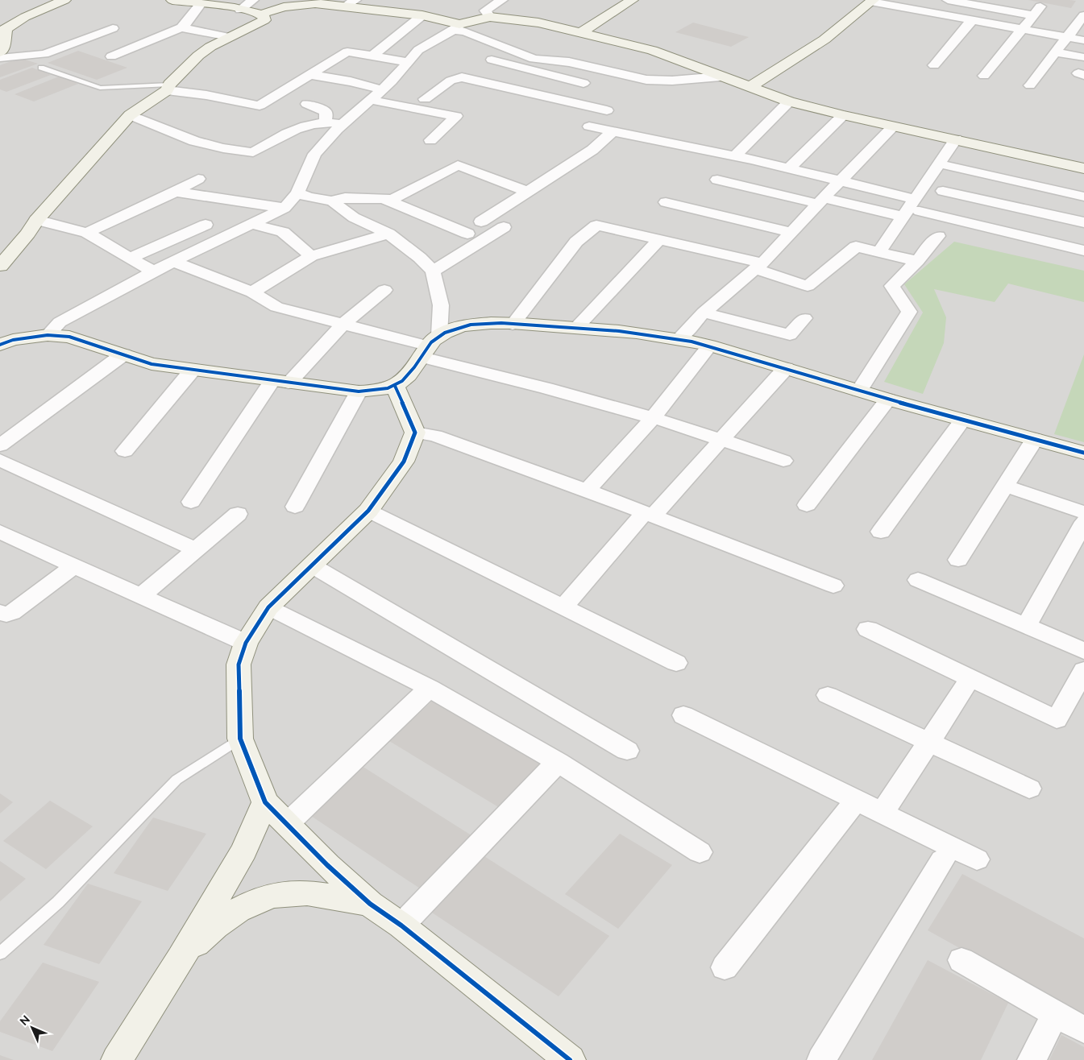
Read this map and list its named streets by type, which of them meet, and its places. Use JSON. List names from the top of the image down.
{
  "north": "top left"
}
